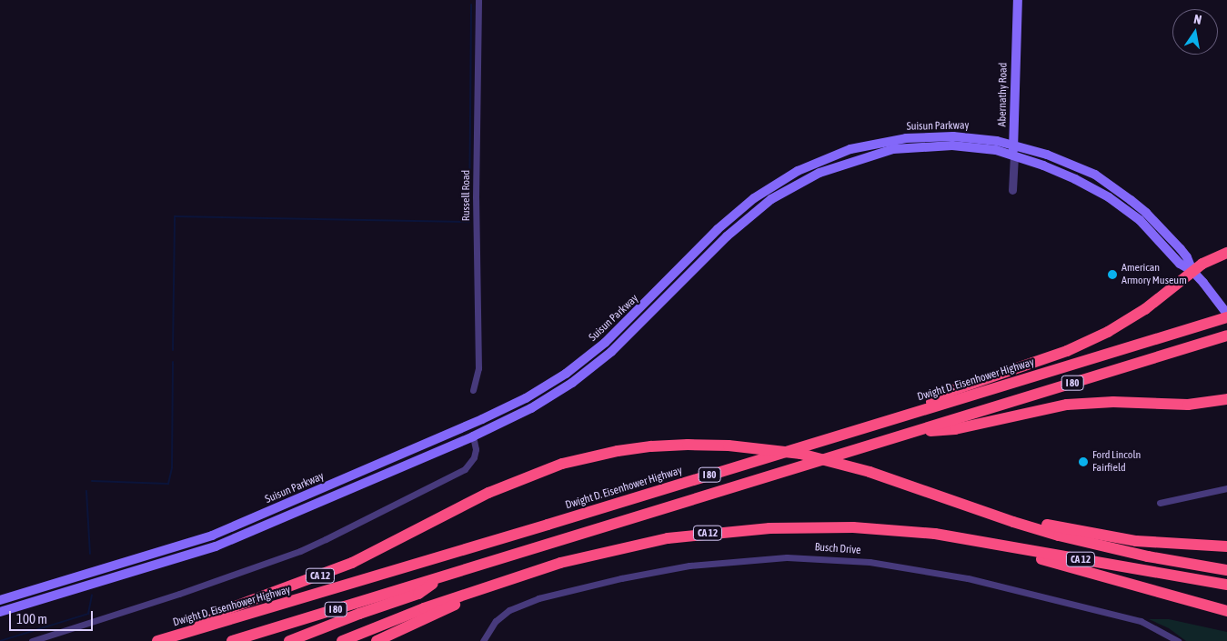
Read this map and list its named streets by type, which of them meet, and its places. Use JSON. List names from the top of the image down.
{
  "streets": {
    "highway": ["Dwight D. Eisenhower Highway", "I 80", "CA 12"],
    "main road": ["Abernathy Road", "Suisun Parkway"],
    "street": ["Russell Road", "Busch Drive"]
  },
  "crossings": [
    ["Abernathy Road", "Suisun Parkway"],
    ["Suisun Parkway", "Dwight D. Eisenhower Highway"],
    ["Dwight D. Eisenhower Highway", "CA 12"]
  ],
  "places": ["American Armory Museum", "Ford Lincoln Fairfield"],
  "scale_bar": "100 m",
  "north": "top"
}
